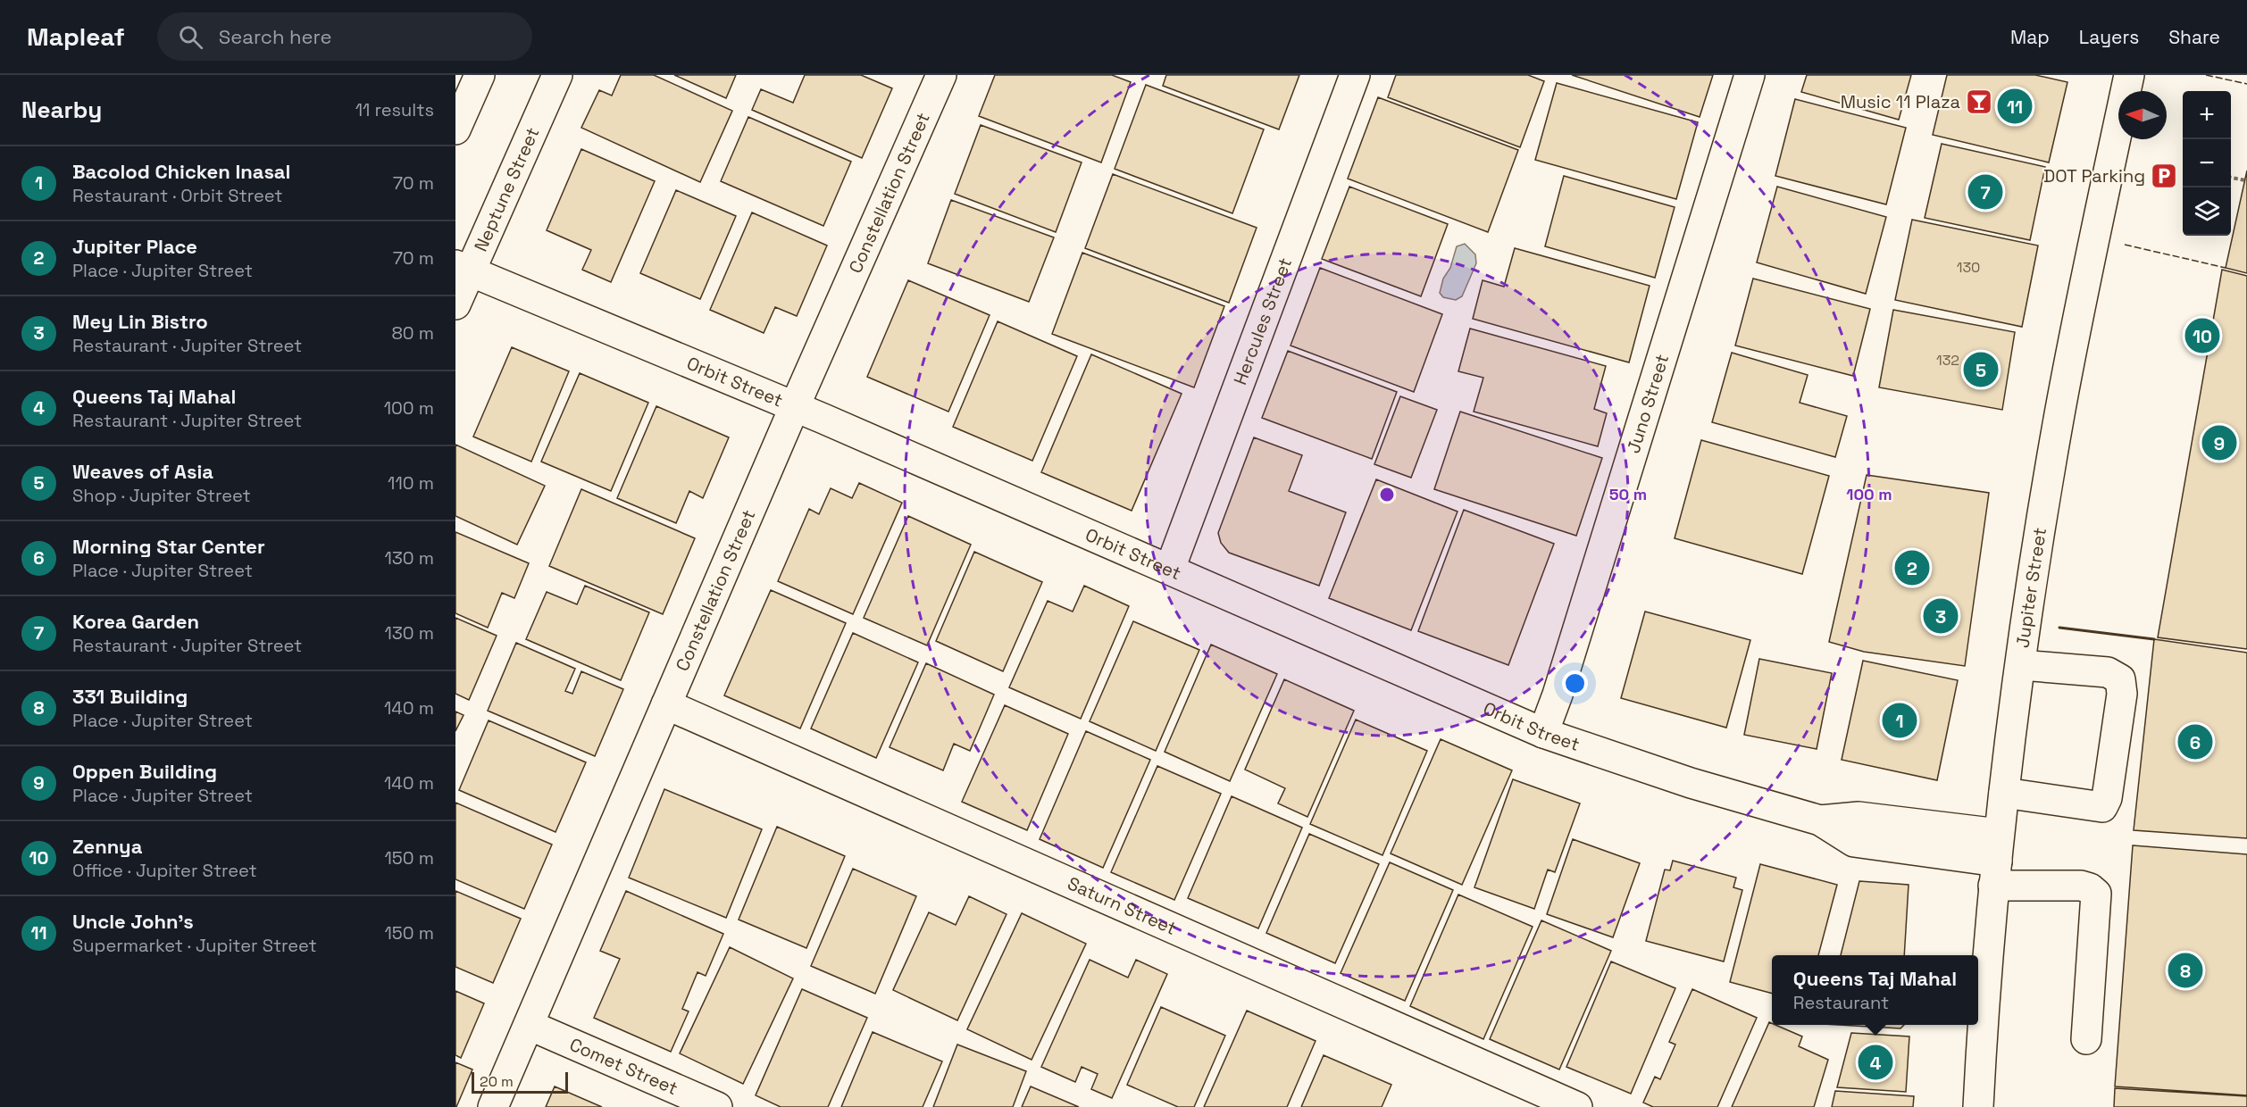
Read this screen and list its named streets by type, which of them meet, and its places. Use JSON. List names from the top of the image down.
{
  "streets": {
    "street": [
      "Neptune Street",
      "Constellation Street",
      "Hercules Street",
      "Orbit Street",
      "Juno Street",
      "Jupiter Street",
      "Saturn Street",
      "Comet Street"
    ]
  },
  "crossings": [
    ["Neptune Street", "Orbit Street"],
    ["Constellation Street", "Orbit Street"],
    ["Constellation Street", "Saturn Street"],
    ["Constellation Street", "Comet Street"],
    ["Hercules Street", "Orbit Street"],
    ["Orbit Street", "Juno Street"],
    ["Orbit Street", "Jupiter Street"]
  ],
  "places": {
    "bar": ["Music 11 Plaza"],
    "parking": ["DOT Parking"]
  },
  "house_numbers": ["130", "132"],
  "scale_bar": "20 m",
  "north": "left",
  "page": {
    "header": "Mapleaf",
    "search": "Search here",
    "nav": ["Map", "Layers", "Share"],
    "heading": ["Nearby", "11 results"],
    "pins": [
      "11",
      "7",
      "10",
      "5",
      "9",
      "2",
      "3",
      "1",
      "6",
      "8",
      "4"
    ],
    "map_buttons": ["+", "−"],
    "list": [
      {
        "mark": "1",
        "name": "Bacolod Chicken Inasal",
        "note": "Restaurant · Orbit Street",
        "value": "70 m"
      },
      {
        "mark": "2",
        "name": "Jupiter Place",
        "note": "Place · Jupiter Street",
        "value": "70 m"
      },
      {
        "mark": "3",
        "name": "Mey Lin Bistro",
        "note": "Restaurant · Jupiter Street",
        "value": "80 m"
      },
      {
        "mark": "4",
        "name": "Queens Taj Mahal",
        "note": "Restaurant · Jupiter Street",
        "value": "100 m"
      },
      {
        "mark": "5",
        "name": "Weaves of Asia",
        "note": "Shop · Jupiter Street",
        "value": "110 m"
      },
      {
        "mark": "6",
        "name": "Morning Star Center",
        "note": "Place · Jupiter Street",
        "value": "130 m"
      },
      {
        "mark": "7",
        "name": "Korea Garden",
        "note": "Restaurant · Jupiter Street",
        "value": "130 m"
      },
      {
        "mark": "8",
        "name": "331 Building",
        "note": "Place · Jupiter Street",
        "value": "140 m"
      },
      {
        "mark": "9",
        "name": "Oppen Building",
        "note": "Place · Jupiter Street",
        "value": "140 m"
      },
      {
        "mark": "10",
        "name": "Zennya",
        "note": "Office · Jupiter Street",
        "value": "150 m"
      },
      {
        "mark": "11",
        "name": "Uncle John's",
        "note": "Supermarket · Jupiter Street",
        "value": "150 m"
      }
    ],
    "popup": ["Queens Taj Mahal", "Restaurant"],
    "scale": "20 m"
  },
  "rings": ["50 m", "100 m"]
}
